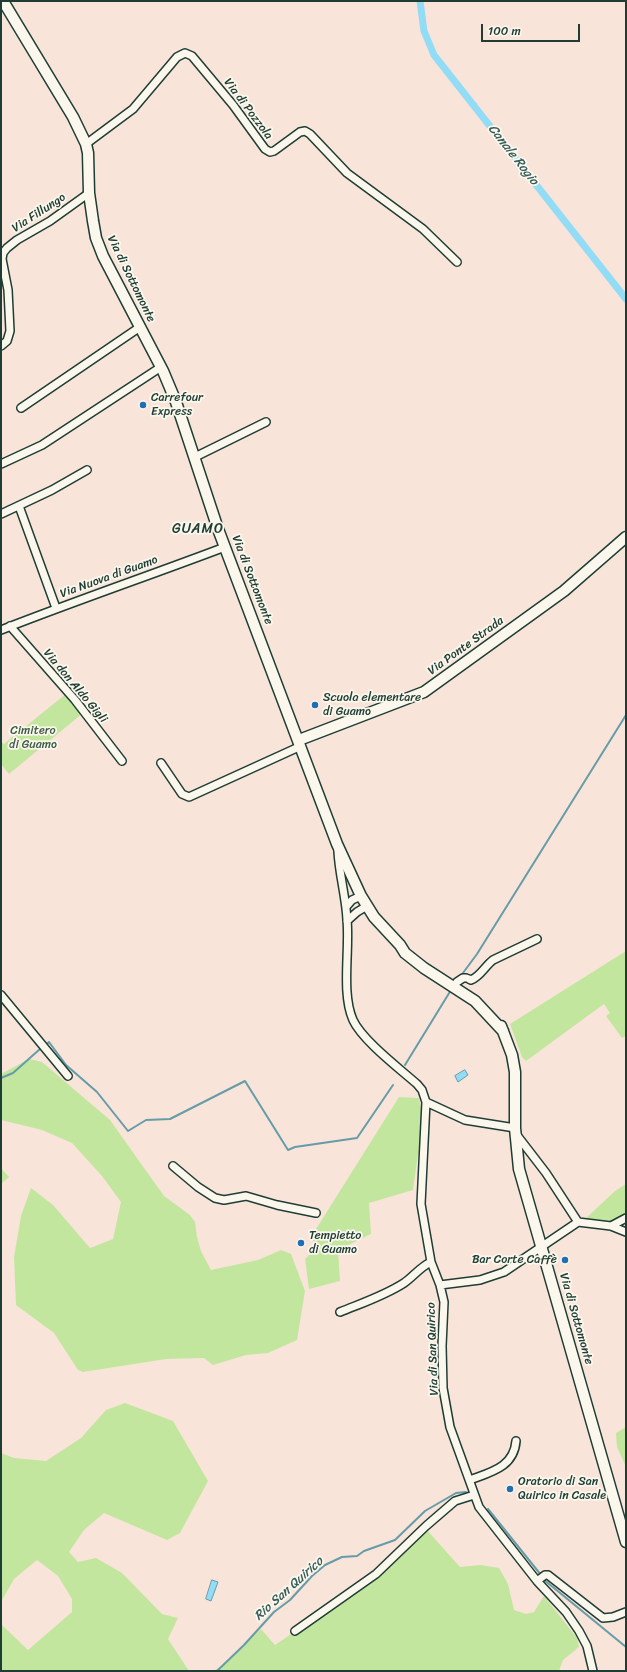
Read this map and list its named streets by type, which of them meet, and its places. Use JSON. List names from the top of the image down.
{
  "streets": {
    "main road": ["Via di Sottomonte", "Via Ponte Strada"],
    "street": [
      "Via di Pozzola",
      "Via Fillungo",
      "Via Nuova di Guamo",
      "Via don Aldo Gigli",
      "Via di San Quirico"
    ]
  },
  "crossings": [
    ["Via di Pozzola", "Via di Sottomonte"],
    ["Via Fillungo", "Via di Sottomonte"],
    ["Via di Sottomonte", "Via Nuova di Guamo"],
    ["Via di Sottomonte", "Via Ponte Strada"],
    ["Via di Sottomonte", "Via di San Quirico"],
    ["Via Nuova di Guamo", "Via don Aldo Gigli"]
  ],
  "districts": ["GUAMO"],
  "water": ["Canale Rogio", "Rio San Quirico"],
  "parks": ["Cimitero di Guamo"],
  "places": [
    "Carrefour Express",
    "Scuola elementare di Guamo",
    "Tempietto di Guamo",
    "Bar Corte Caffè",
    "Oratorio di San Quirico in Casale"
  ],
  "scale_bar": "100 m"
}
